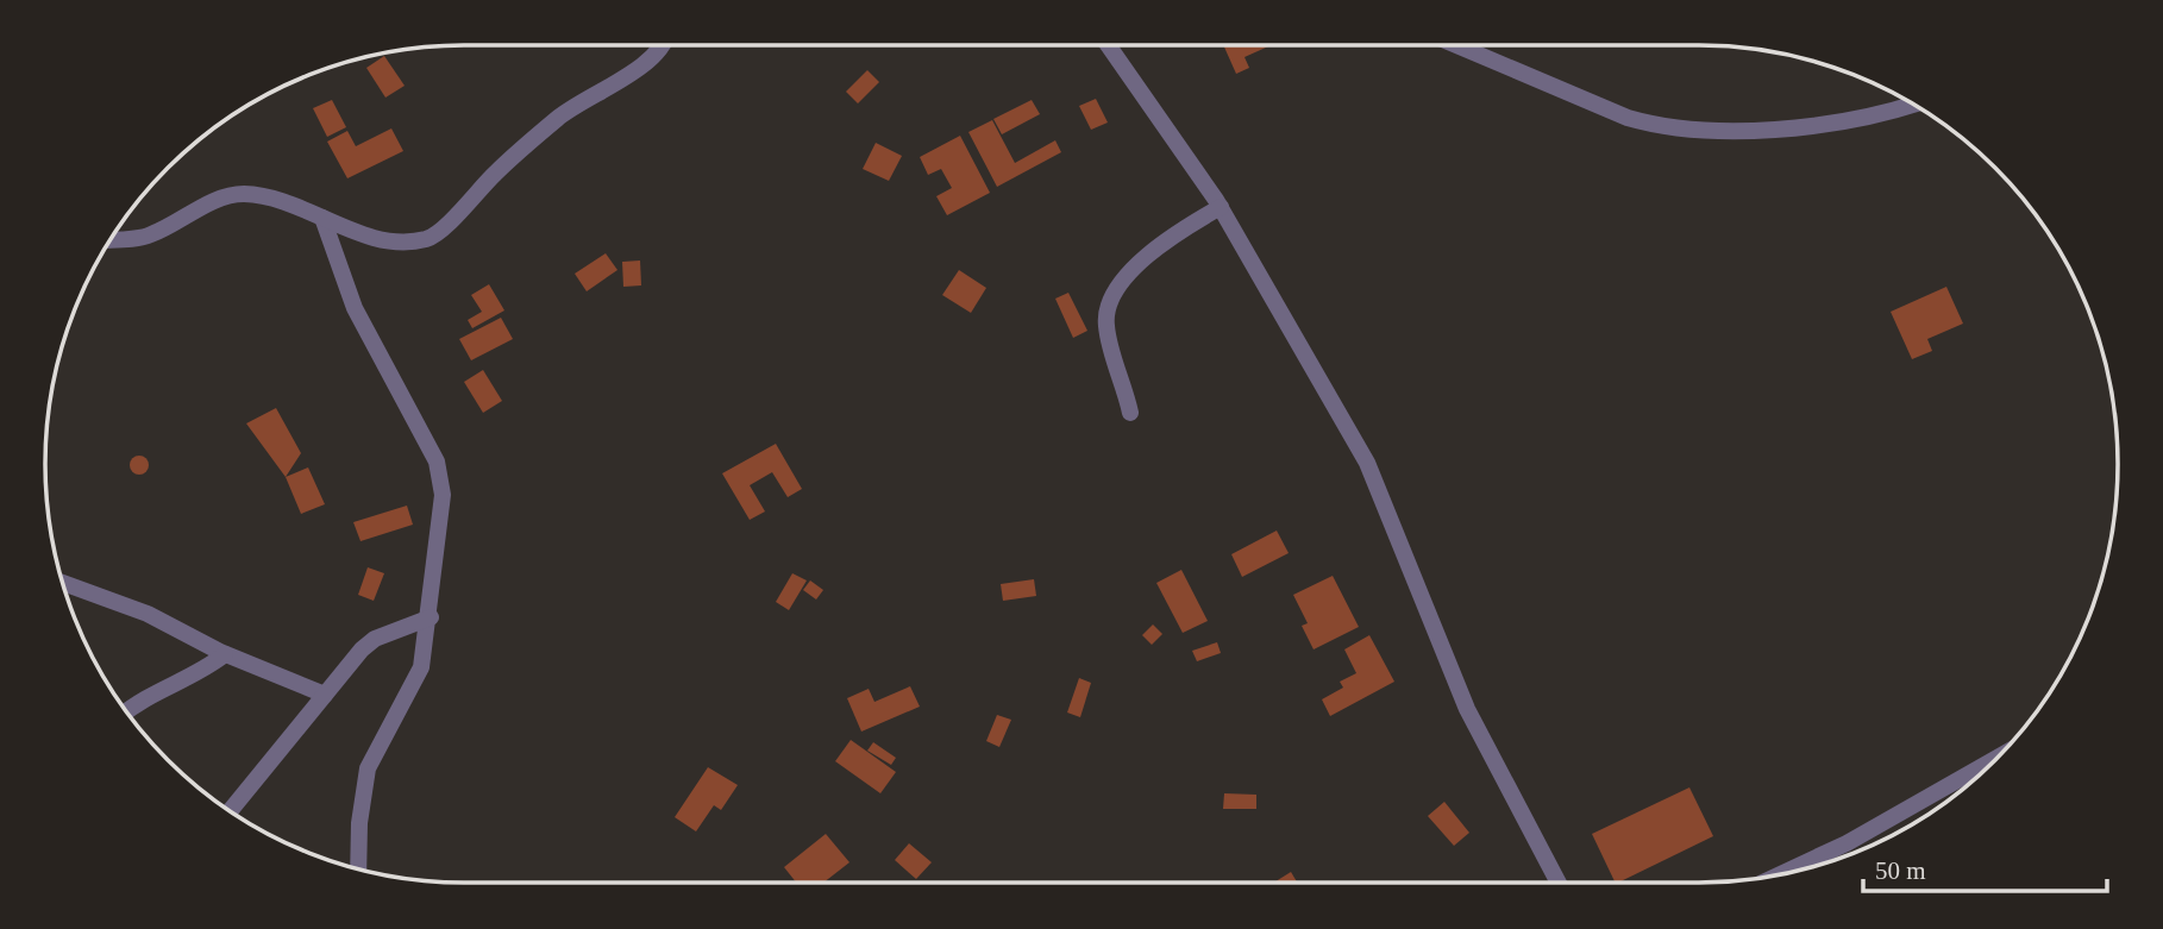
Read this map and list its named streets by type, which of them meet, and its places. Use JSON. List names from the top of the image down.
{
  "scale_bar": "50 m"
}
